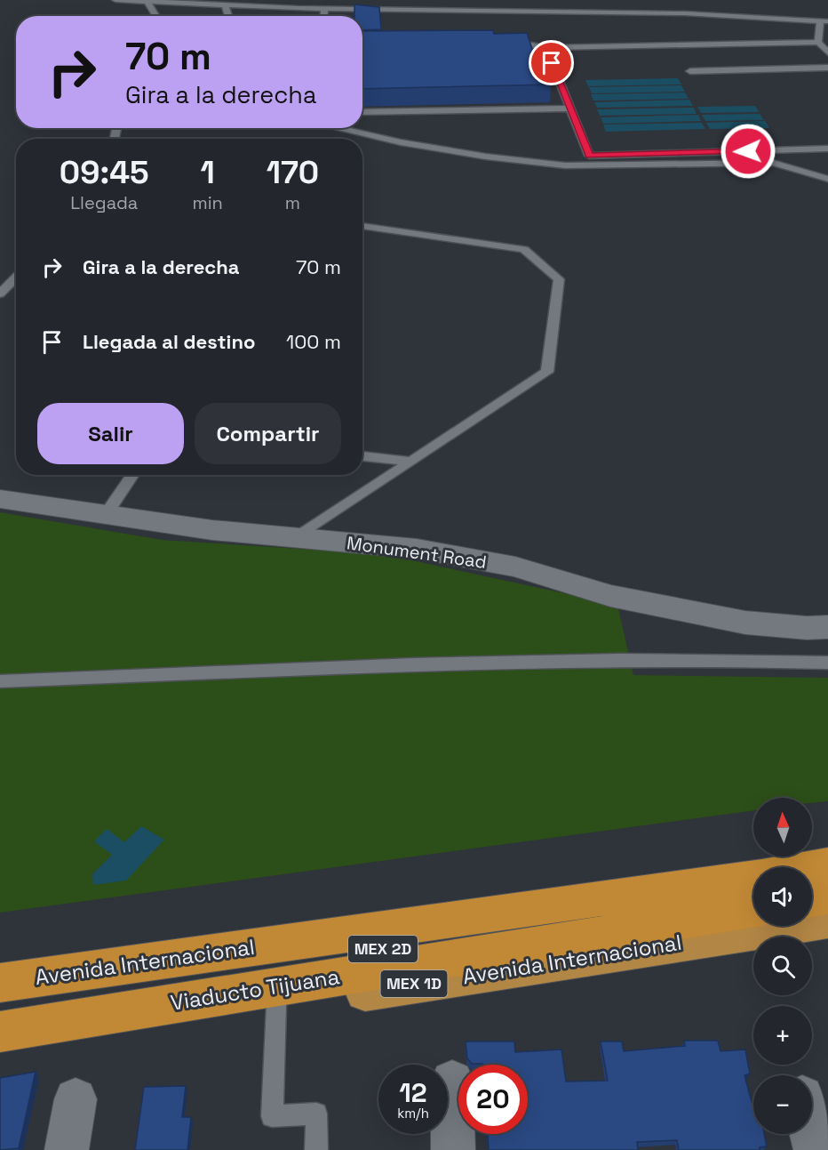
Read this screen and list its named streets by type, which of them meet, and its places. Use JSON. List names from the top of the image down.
{
  "streets": {
    "highway": [
      "MEX 2D",
      "Avenida Internacional",
      "MEX 1D",
      "Viaducto Tijuana"
    ],
    "street": ["Monument Road"]
  },
  "north": "top",
  "page": {
    "turn": ["70 m", "Gira a la derecha"],
    "eta": [
      "09:45",
      "Llegada",
      "1",
      "min",
      "170",
      "m"
    ],
    "list": [
      {
        "name": "Gira a la derecha",
        "value": "70 m"
      },
      {
        "name": "Llegada al destino",
        "value": "100 m"
      }
    ],
    "buttons": ["Salir", "Compartir"],
    "map_buttons": ["+", "−"],
    "speed": "12 km/h",
    "limit": "20"
  }
}
